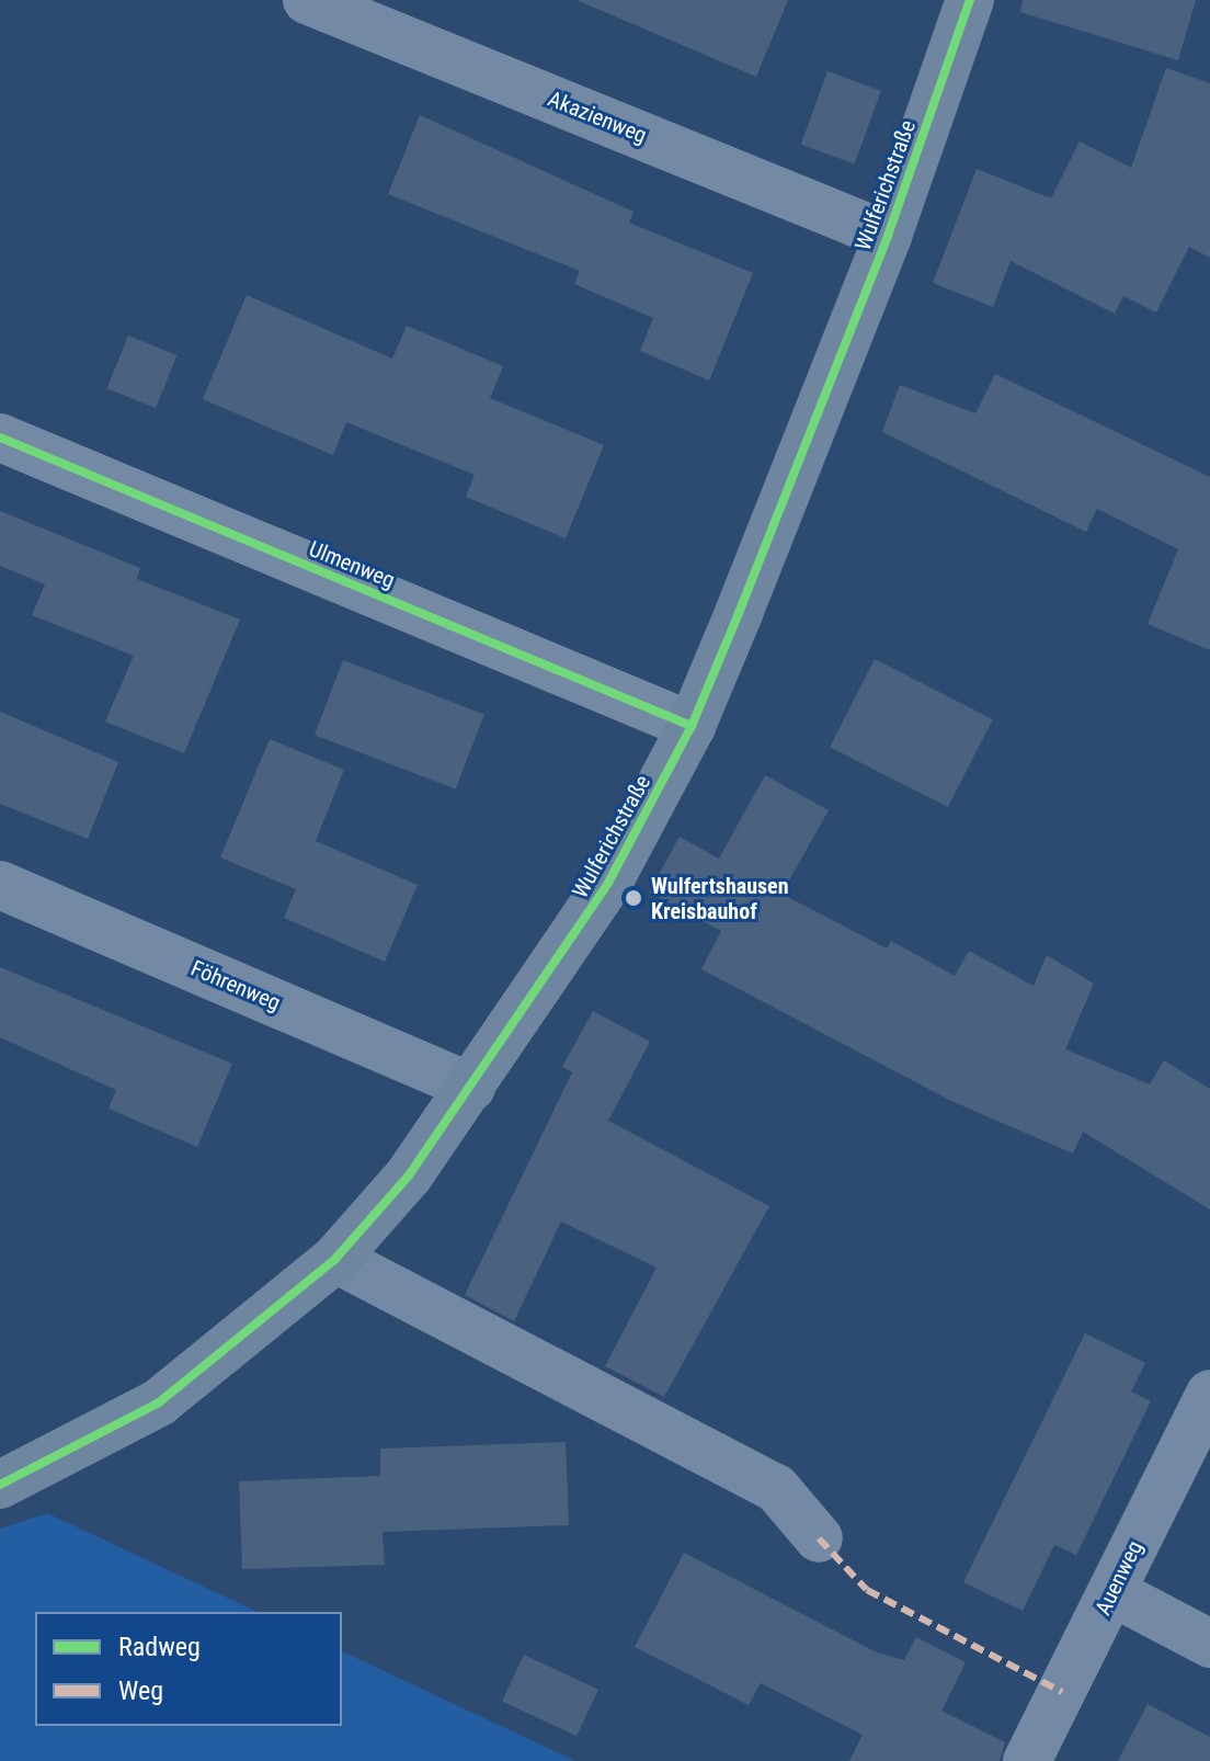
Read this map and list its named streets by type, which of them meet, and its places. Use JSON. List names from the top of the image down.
{
  "streets": {
    "main road": ["Wulferichstraße"],
    "street": [
      "Akazienweg",
      "Ulmenweg",
      "Föhrenweg",
      "Auenweg"
    ]
  },
  "crossings": [
    ["Akazienweg", "Wulferichstraße"],
    ["Wulferichstraße", "Ulmenweg"],
    ["Wulferichstraße", "Föhrenweg"]
  ],
  "places": ["Wulfertshausen Kreisbauhof"],
  "legend": ["Radweg", "Weg"]
}
